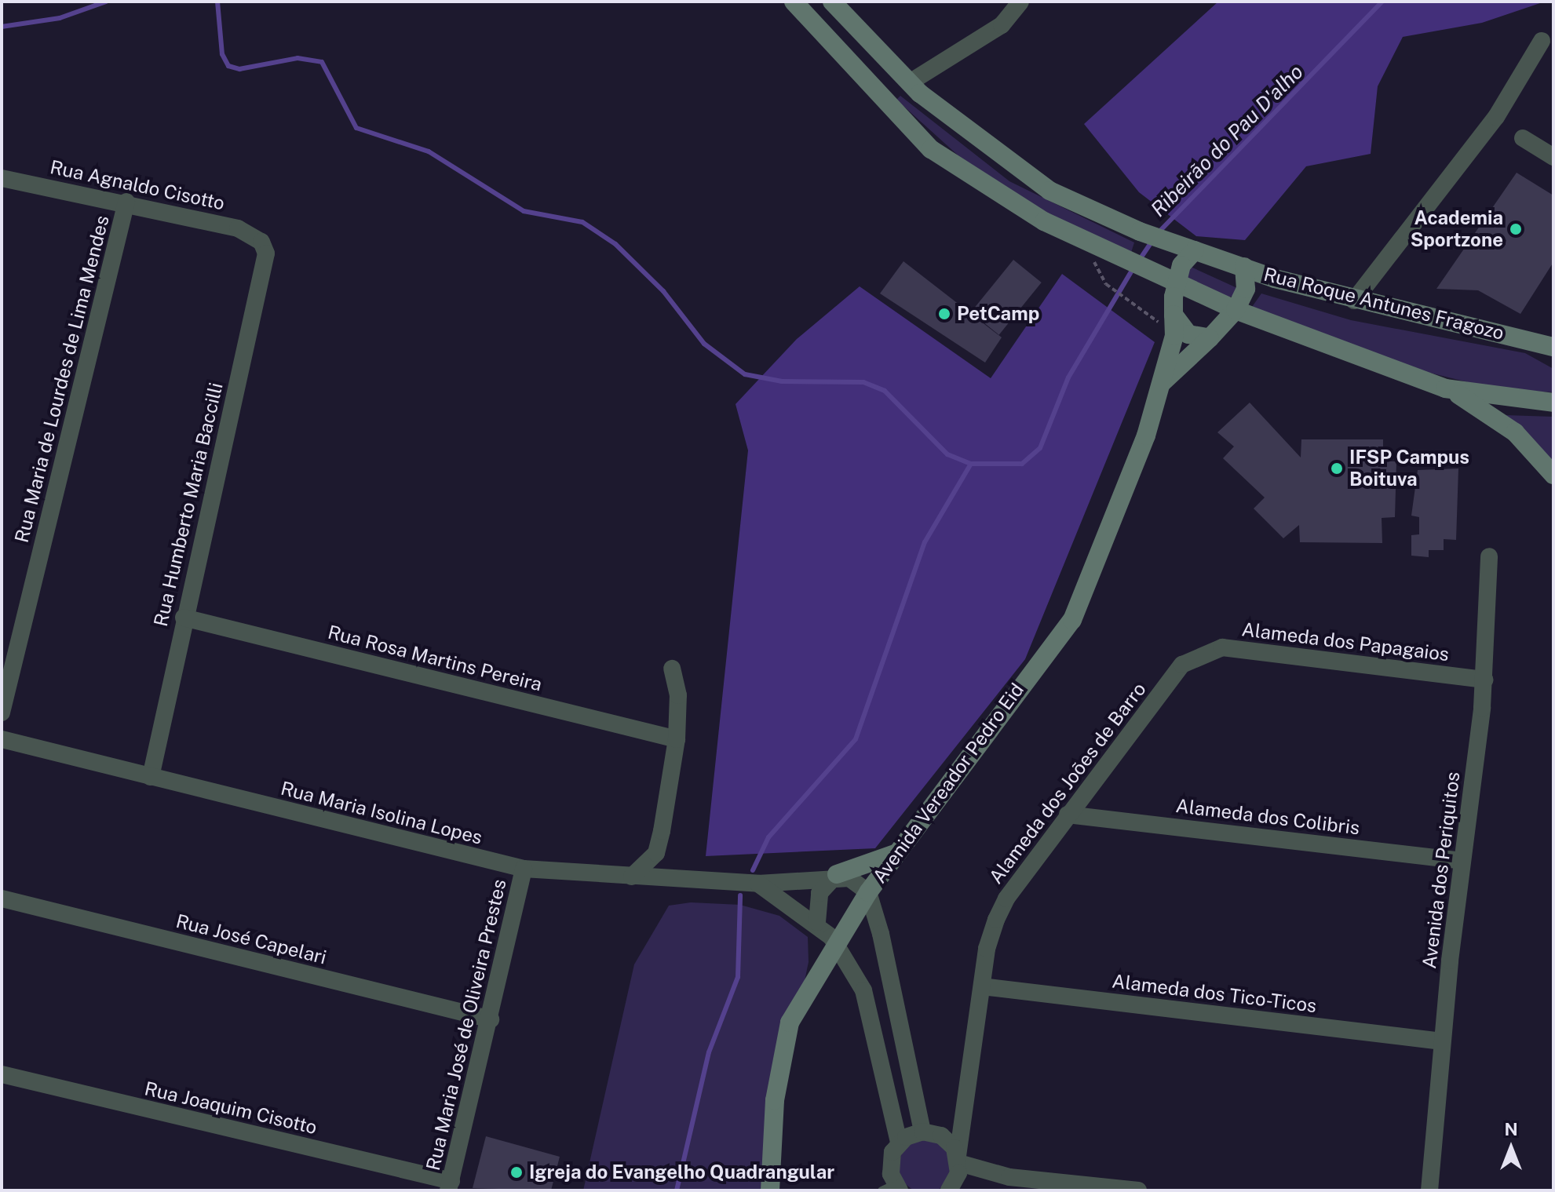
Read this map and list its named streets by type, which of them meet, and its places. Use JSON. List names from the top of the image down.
{
  "streets": {
    "main road": ["Rua Roque Antunes Fragozo", "Avenida Vereador Pedro Eid"],
    "street": [
      "Rua Agnaldo Cisotto",
      "Rua Maria de Lourdes de Lima Mendes",
      "Rua Humberto Maria Baccilli",
      "Alameda dos Papagaios",
      "Rua Rosa Martins Pereira",
      "Alameda dos Joões de Barro",
      "Rua Maria Isolina Lopes",
      "Alameda dos Colibris",
      "Avenida dos Periquitos",
      "Rua José Capelari",
      "Alameda dos Tico-Ticos",
      "Rua Maria José de Oliveira Prestes",
      "Rua Joaquim Cisotto"
    ]
  },
  "crossings": [
    ["Rua Agnaldo Cisotto", "Rua Maria de Lourdes de Lima Mendes"],
    ["Rua Agnaldo Cisotto", "Rua Humberto Maria Baccilli"],
    ["Rua Humberto Maria Baccilli", "Rua Rosa Martins Pereira"],
    ["Rua Humberto Maria Baccilli", "Rua Maria Isolina Lopes"],
    ["Alameda dos Papagaios", "Alameda dos Joões de Barro"],
    ["Alameda dos Papagaios", "Avenida dos Periquitos"],
    ["Avenida Vereador Pedro Eid", "Rua Maria Isolina Lopes"],
    ["Alameda dos Joões de Barro", "Alameda dos Colibris"],
    ["Alameda dos Joões de Barro", "Alameda dos Tico-Ticos"],
    ["Rua Maria Isolina Lopes", "Rua Maria José de Oliveira Prestes"],
    ["Alameda dos Colibris", "Avenida dos Periquitos"],
    ["Avenida dos Periquitos", "Alameda dos Tico-Ticos"],
    ["Rua José Capelari", "Rua Maria José de Oliveira Prestes"],
    ["Rua Maria José de Oliveira Prestes", "Rua Joaquim Cisotto"]
  ],
  "water": ["Ribeirão do Pau D'alho"],
  "places": [
    "Academia Sportzone",
    "PetCamp",
    "IFSP Campus Boituva",
    "Igreja do Evangelho Quadrangular"
  ],
  "north": "top"
}
